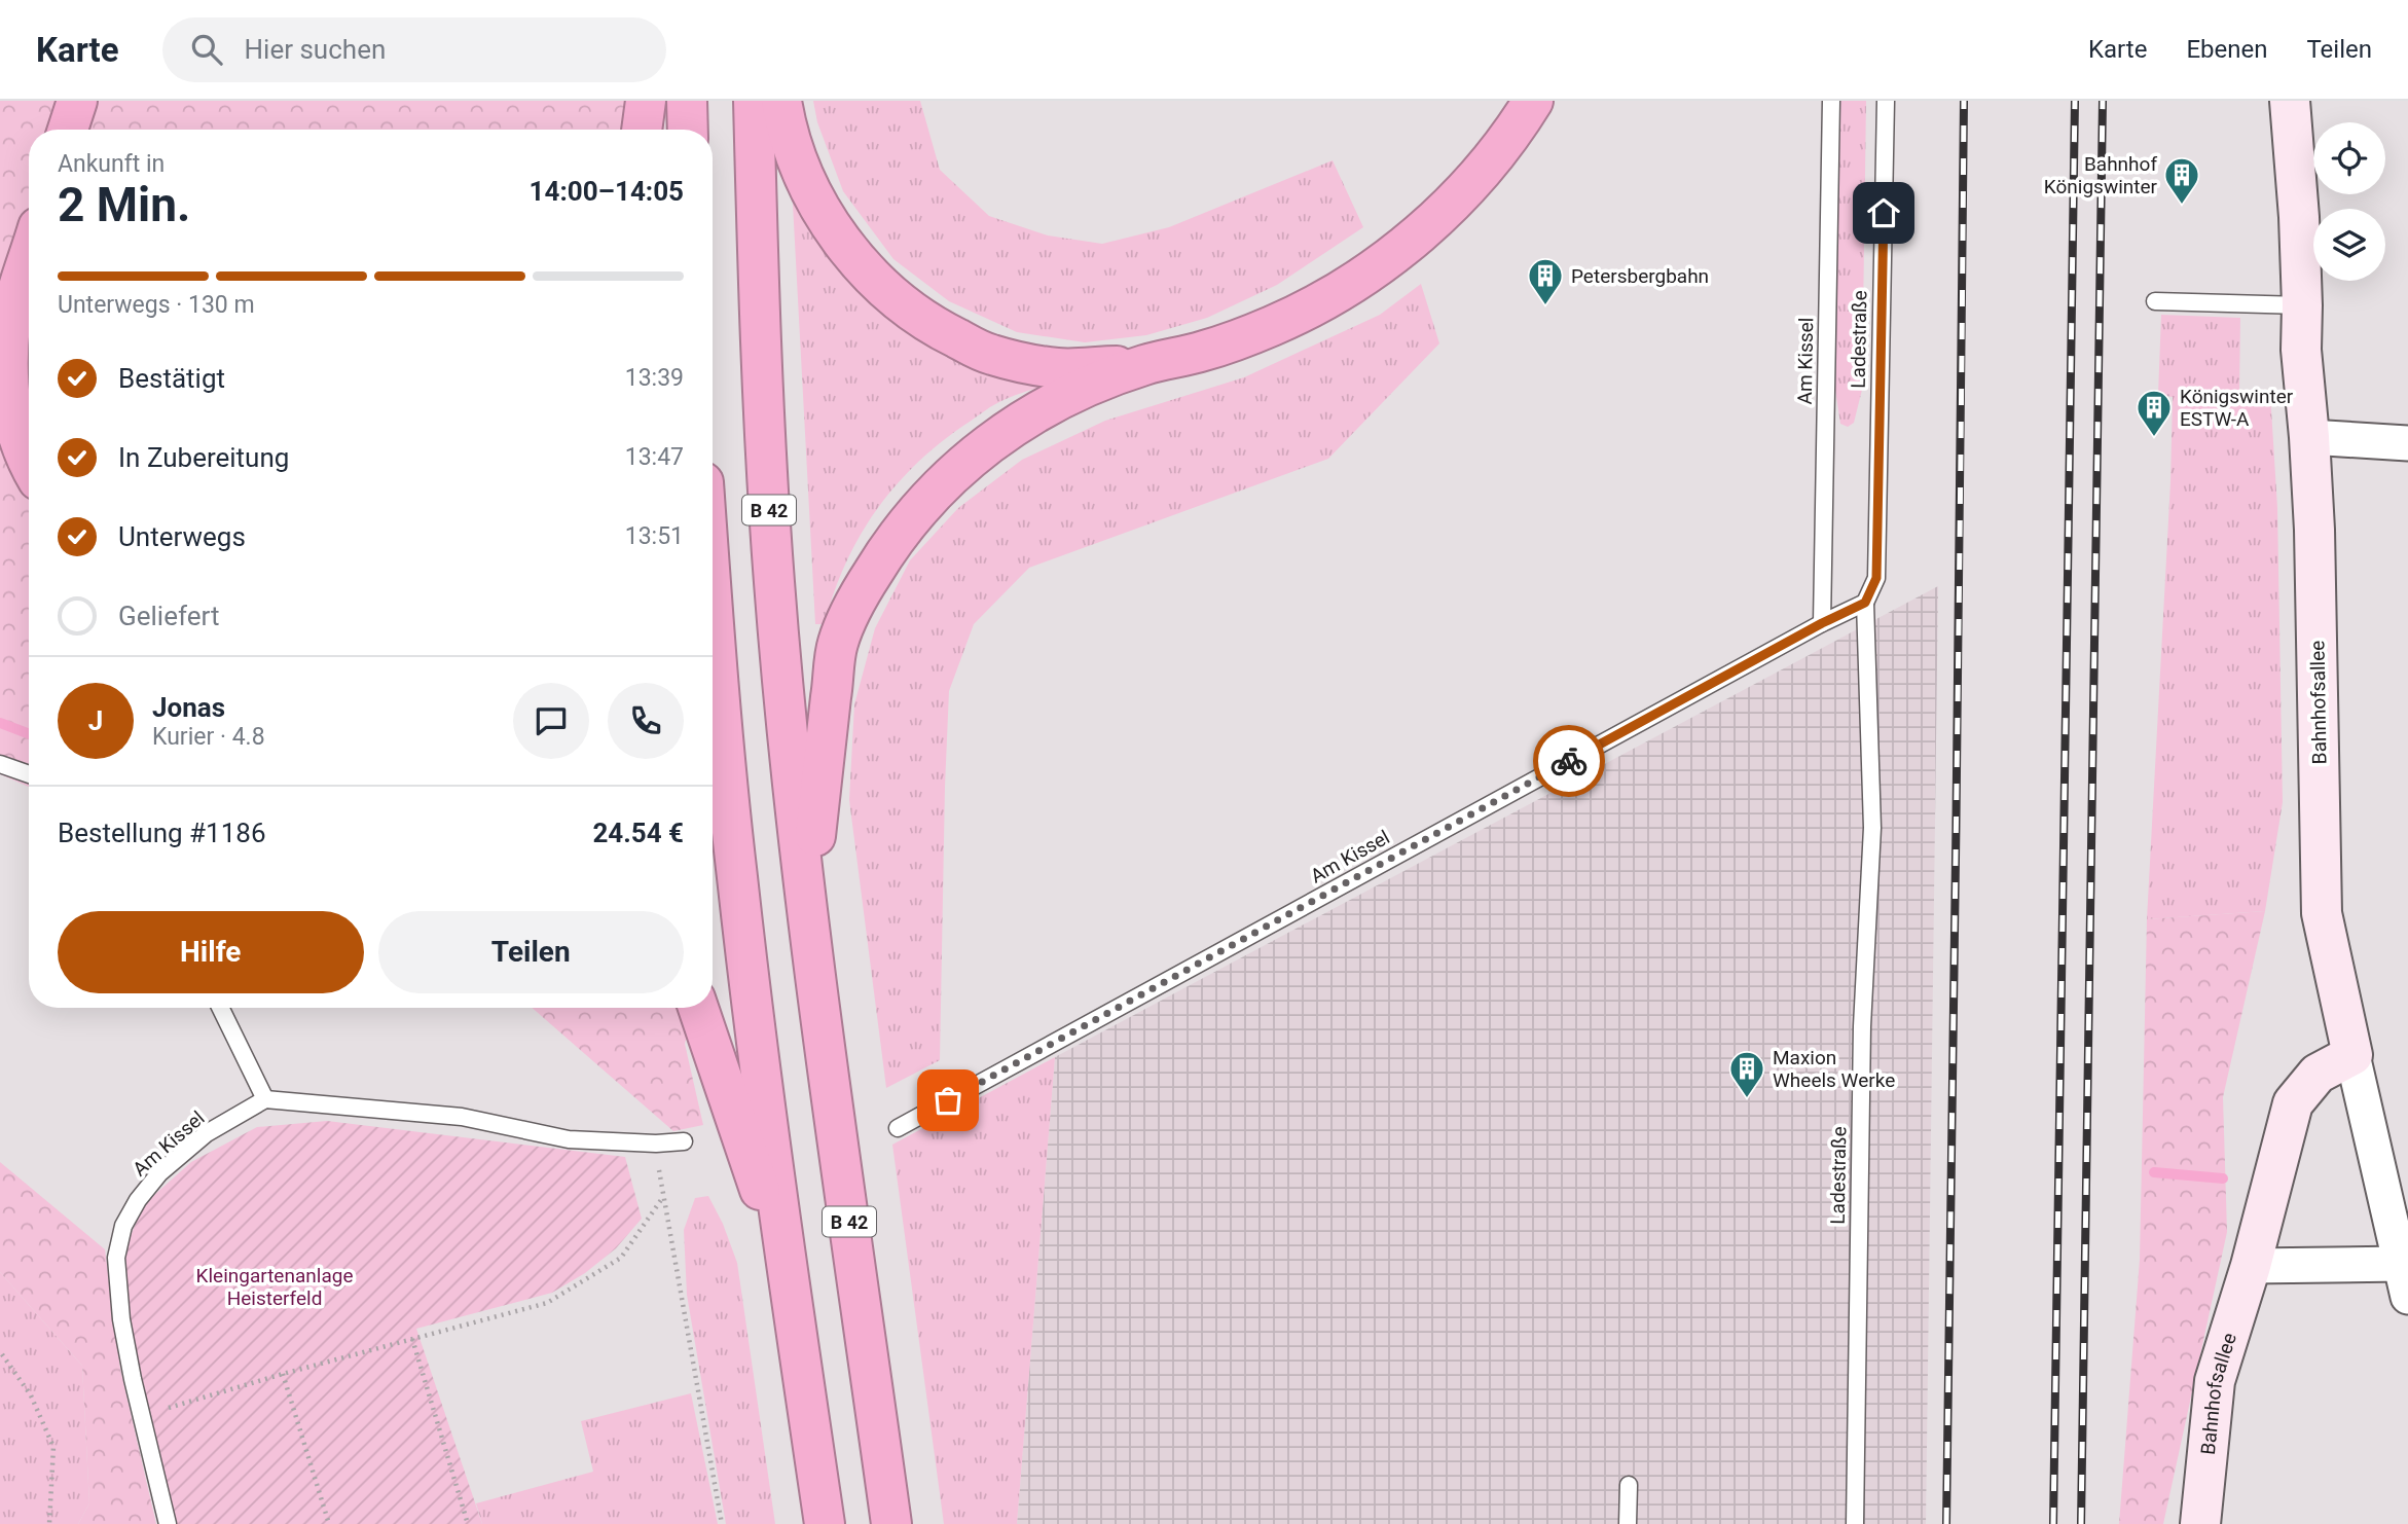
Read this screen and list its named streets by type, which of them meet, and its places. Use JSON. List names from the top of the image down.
{
  "streets": {
    "highway": ["B 42"],
    "street": ["Bahnhofsallee"],
    "lane": ["Ladestraße", "Am Kissel"]
  },
  "crossings": [
    ["Ladestraße", "Am Kissel"]
  ],
  "parks": ["Kleingartenanlage Heisterfeld"],
  "places": {
    "building": [
      "Bahnhof Königswinter",
      "Petersbergbahn",
      "Königswinter ESTW-A",
      "Maxion Wheels Werke"
    ]
  },
  "page": {
    "header": "Karte",
    "search": "Hier suchen",
    "nav": ["Karte", "Ebenen", "Teilen"],
    "heading": ["2 Min.", "Ankunft in", "14:00–14:05"],
    "panel": [
      "Jonas",
      "Kurier · 4.8",
      "Bestellung #1186",
      "24.54 €"
    ],
    "bar": "Unterwegs · 130 m",
    "list": [
      ["Bestätigt", "13:39"],
      ["In Zubereitung", "13:47"],
      ["Unterwegs", "13:51"],
      "Geliefert"
    ],
    "round": "J",
    "buttons": ["Hilfe", "Teilen"]
  }
}
